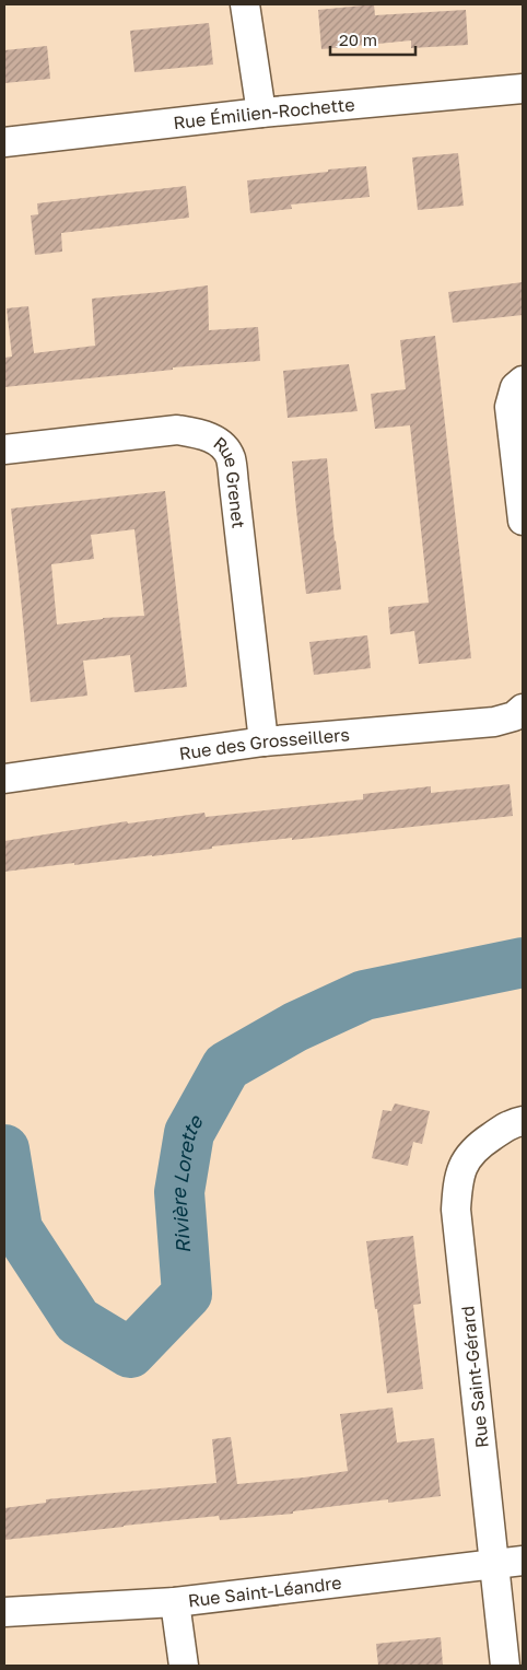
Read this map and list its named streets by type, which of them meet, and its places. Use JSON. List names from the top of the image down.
{
  "streets": {
    "street": [
      "Rue Émilien-Rochette",
      "Rue Grenet",
      "Rue des Grosseillers",
      "Rue Saint-Gérard",
      "Rue Saint-Léandre"
    ]
  },
  "crossings": [
    ["Rue Grenet", "Rue des Grosseillers"],
    ["Rue Saint-Gérard", "Rue Saint-Léandre"]
  ],
  "water": ["Rivière Lorette"],
  "scale_bar": "20 m"
}
